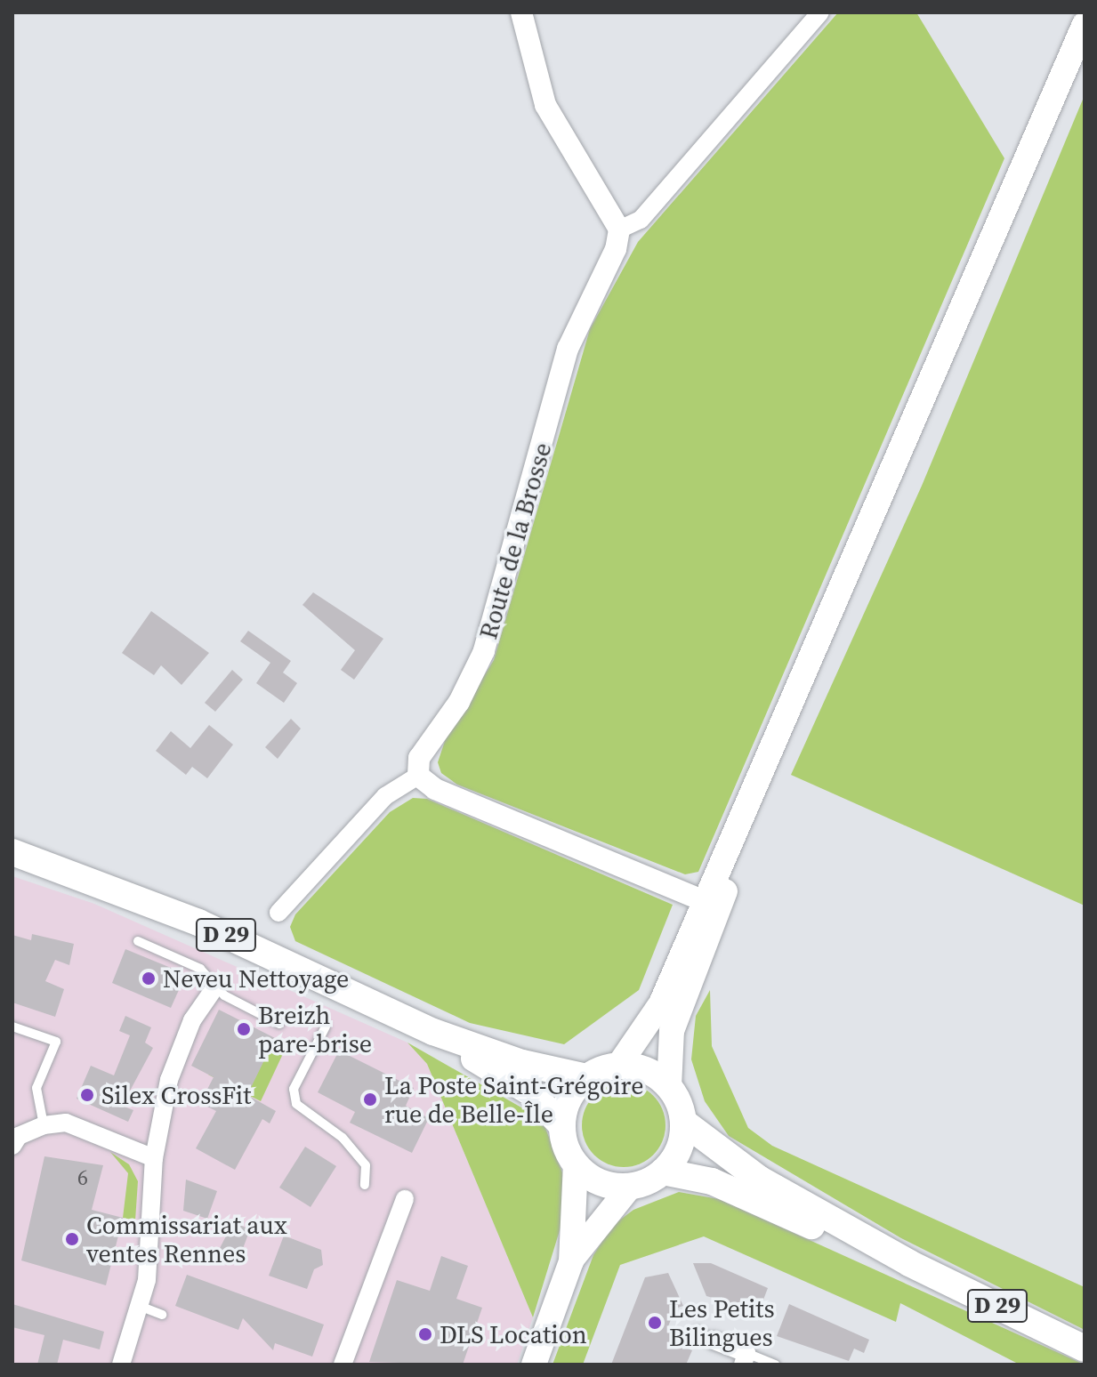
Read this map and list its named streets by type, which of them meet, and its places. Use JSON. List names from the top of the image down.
{
  "streets": {
    "main road": ["D 29"],
    "street": ["Route de la Brosse"]
  },
  "places": [
    "Neveu Nettoyage",
    "Breizh pare-brise",
    "Silex CrossFit",
    "La Poste Saint-Grégoire rue de Belle-Île",
    "Commissariat aux ventes Rennes",
    "Les Petits Bilingues",
    "DLS Location"
  ],
  "house_numbers": ["6"]
}
